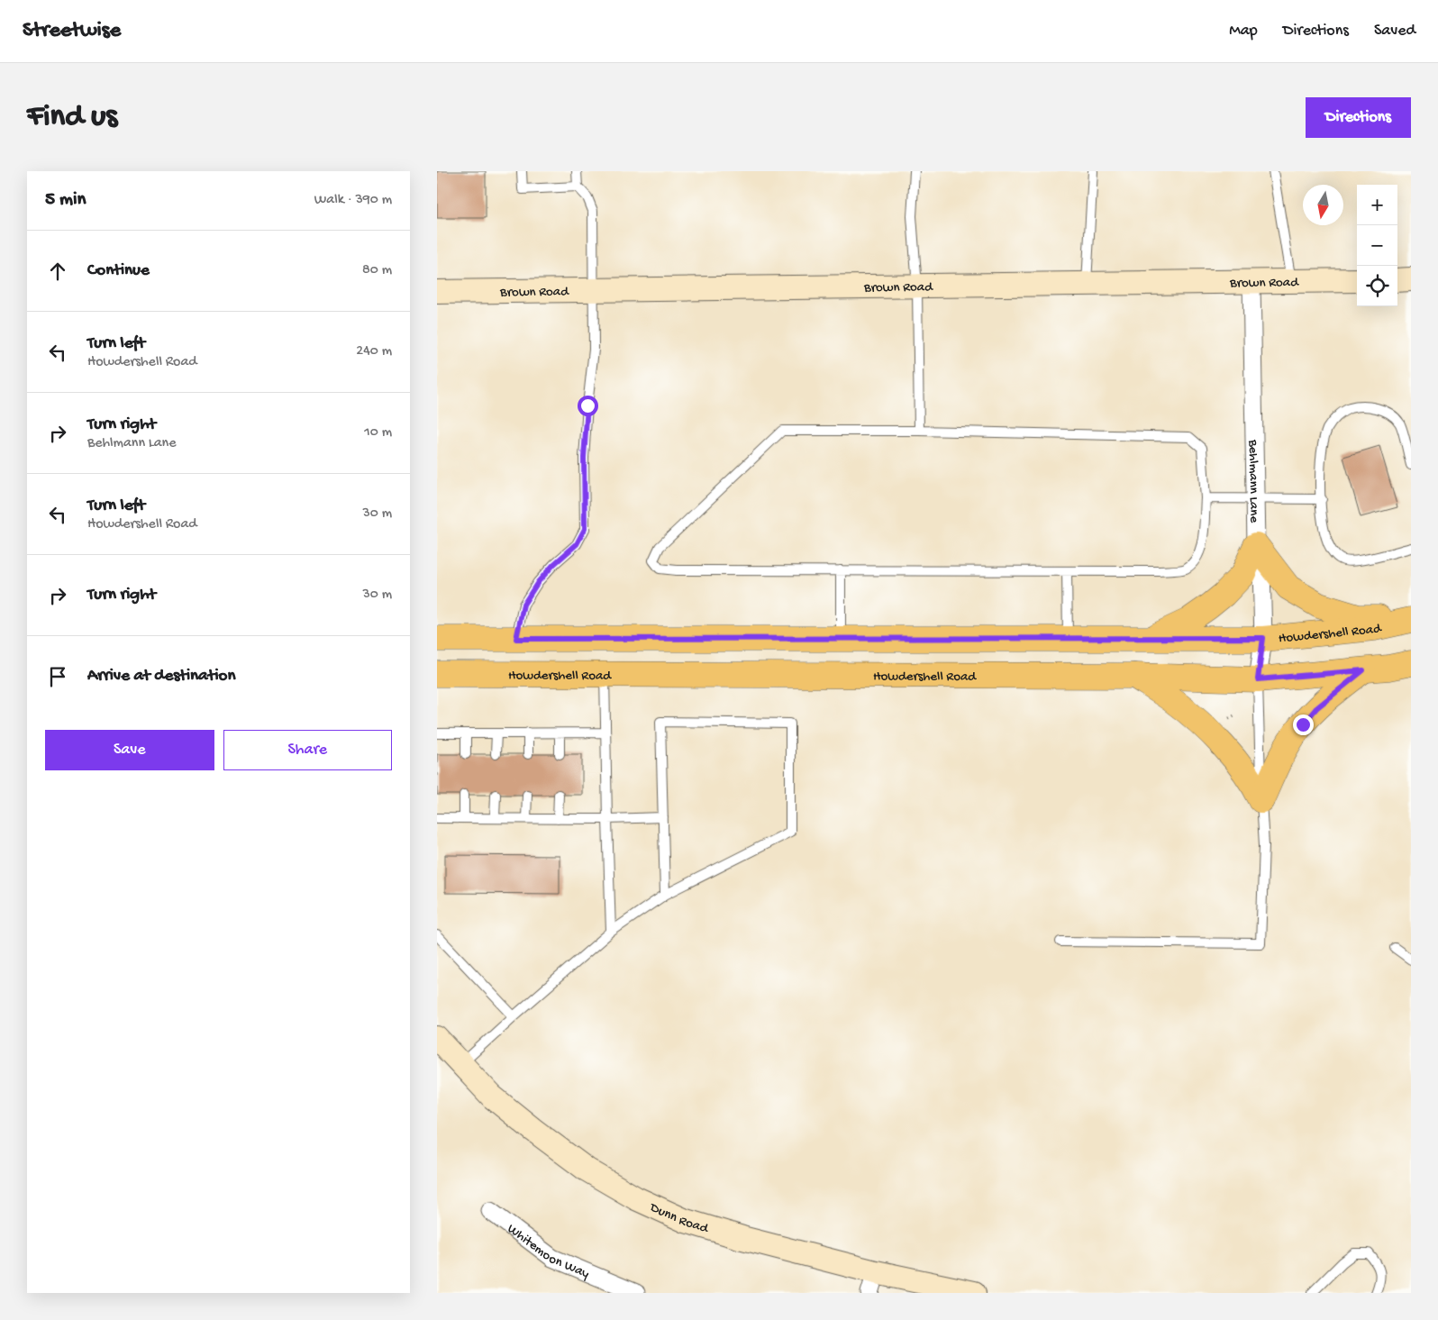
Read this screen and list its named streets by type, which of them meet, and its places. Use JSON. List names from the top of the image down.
{
  "streets": {
    "main road": ["Howdershell Road"],
    "street": [
      "Brown Road",
      "Behlmann Lane",
      "Dunn Road",
      "Whitemoon Way"
    ]
  },
  "crossings": [
    ["Brown Road", "Behlmann Lane"],
    ["Behlmann Lane", "Howdershell Road"]
  ],
  "north": "bottom",
  "page": {
    "header": "Streetwise",
    "nav": ["Map", "Directions", "Saved"],
    "buttons": [
      "Directions",
      ["Save", "Share"]
    ],
    "title": "Find us",
    "heading": ["5 min", "Walk · 390 m"],
    "map_buttons": ["+", "−"],
    "list": [
      ["Continue", "80 m"],
      ["Turn left", "Howdershell Road", "240 m"],
      ["Turn right", "Behlmann Lane", "10 m"],
      ["Turn left", "Howdershell Road", "30 m"],
      ["Turn right", "30 m"],
      "Arrive at destination"
    ]
  }
}
